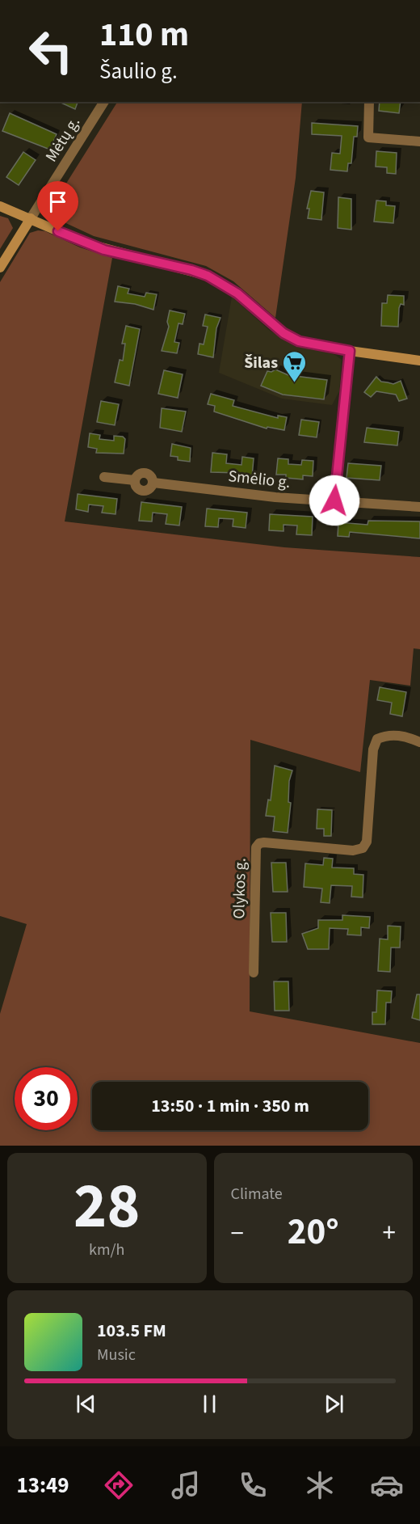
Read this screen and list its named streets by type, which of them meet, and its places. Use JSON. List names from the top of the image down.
{
  "streets": {
    "street": ["Mėtų g.", "Smėlio g.", "Olykos g."]
  },
  "places": {
    "supermarket": ["Šilas"]
  },
  "page": {
    "turn": ["110 m", "Šaulio g."],
    "limit": "30",
    "trip": "13:50 · 1 min · 350 m",
    "tile": [
      ["28", "km/h"],
      "Climate"
    ],
    "heat": ["−", "20°", "+"],
    "song": ["103.5 FM", "Music"],
    "tabs": "13:49"
  }
}
